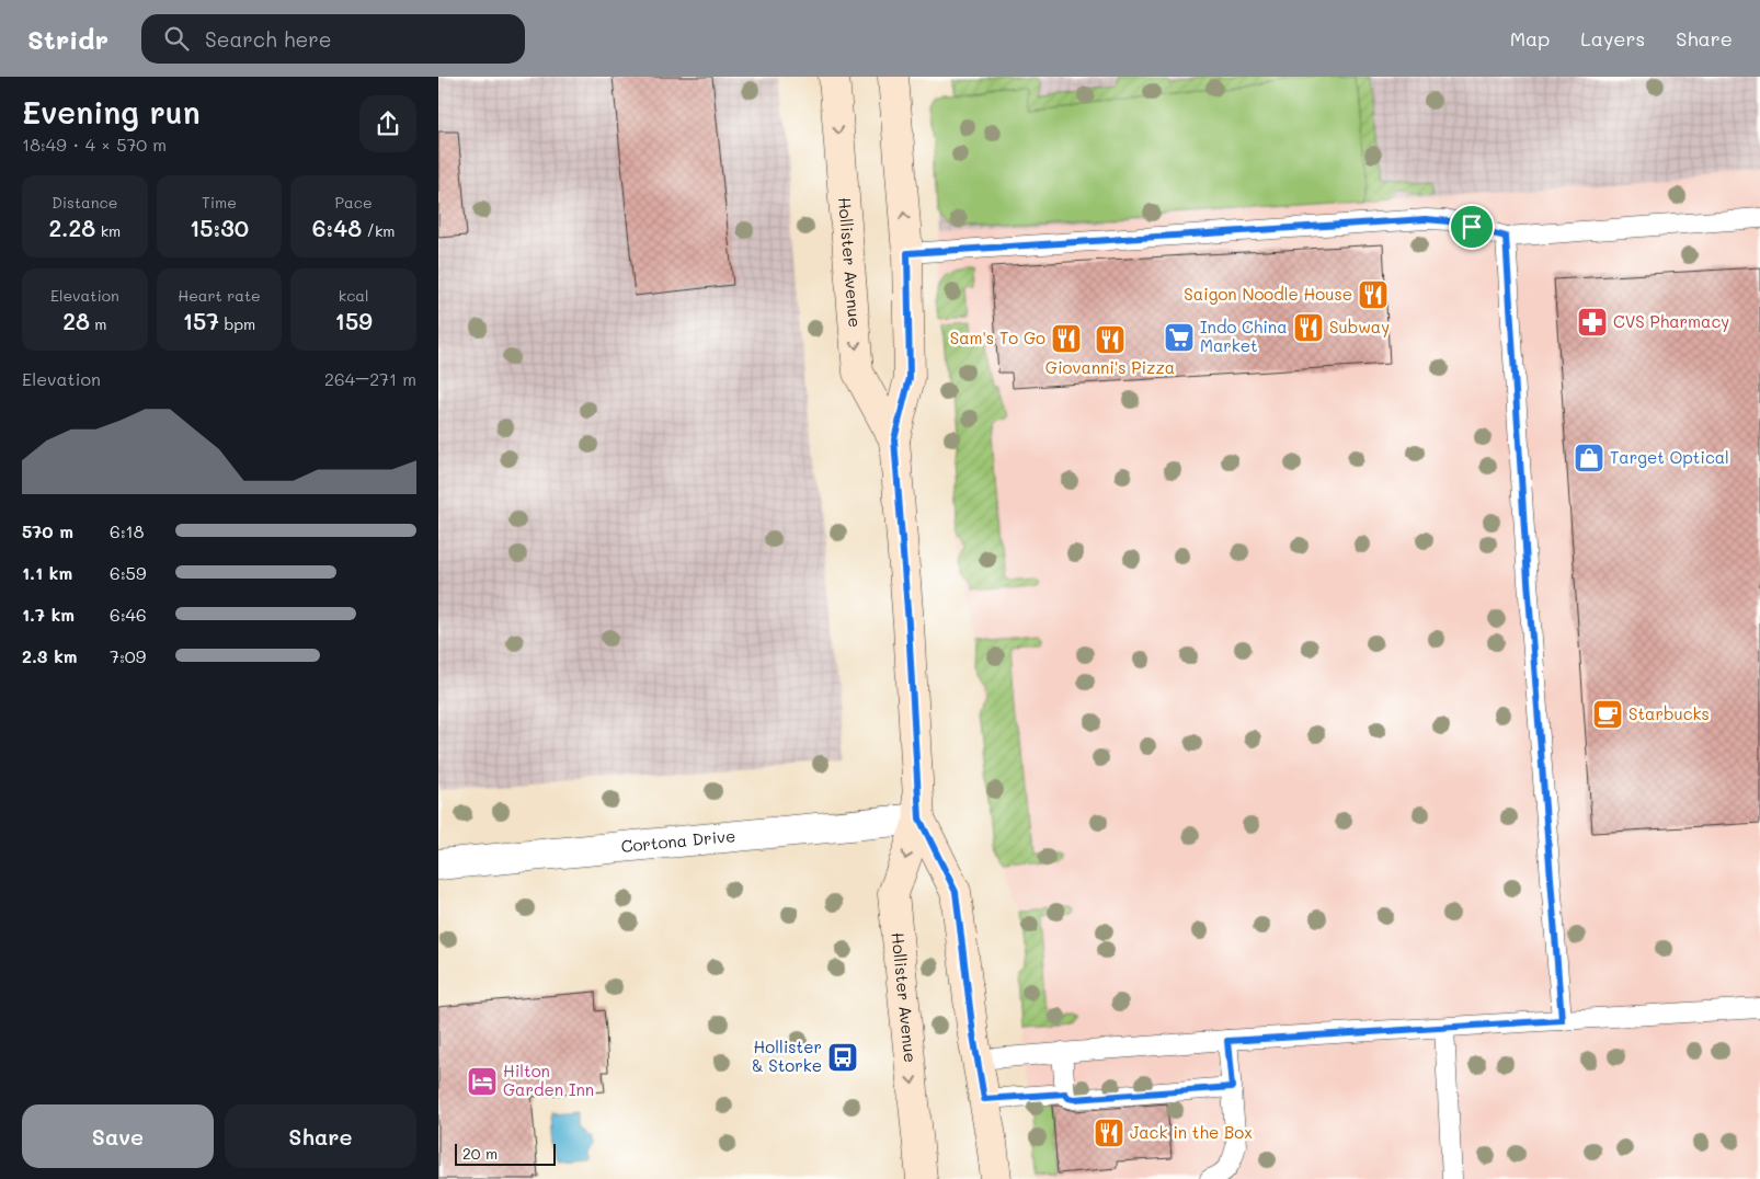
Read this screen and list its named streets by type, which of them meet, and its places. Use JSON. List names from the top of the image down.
{
  "streets": {
    "main road": ["Hollister Avenue"],
    "street": ["Cortona Drive"]
  },
  "crossings": [
    ["Hollister Avenue", "Cortona Drive"]
  ],
  "places": {
    "restaurant": [
      "Saigon Noodle House",
      "Subway",
      "Sam's To Go",
      "Giovanni's Pizza",
      "Jack in the Box"
    ],
    "pharmacy": ["CVS Pharmacy"],
    "supermarket": ["Indo China Market"],
    "shop": ["Target Optical"],
    "cafe": ["Starbucks"],
    "bus stop": ["Hollister & Storke"],
    "hotel": ["Hilton Garden Inn"]
  },
  "scale_bar": "20 m",
  "page": {
    "header": "Stridr",
    "search": "Search here",
    "nav": ["Map", "Layers", "Share"],
    "heading": ["Evening run", "18:49 · 4 × 570 m"],
    "stats": [
      ["Distance", "2.28 km"],
      ["Time", "15:30"],
      ["Pace", "6:48 /km"],
      ["Elevation", "28 m"],
      ["Heart rate", "157 bpm"],
      ["kcal", "159"]
    ],
    "chart": ["Elevation", "264–271 m"],
    "list": [
      {
        "name": "570 m",
        "note": "6:18"
      },
      {
        "name": "1.1 km",
        "note": "6:59"
      },
      {
        "name": "1.7 km",
        "note": "6:46"
      },
      {
        "name": "2.3 km",
        "note": "7:09"
      }
    ],
    "buttons": ["Save", "Share"],
    "scale": "20 m"
  }
}
